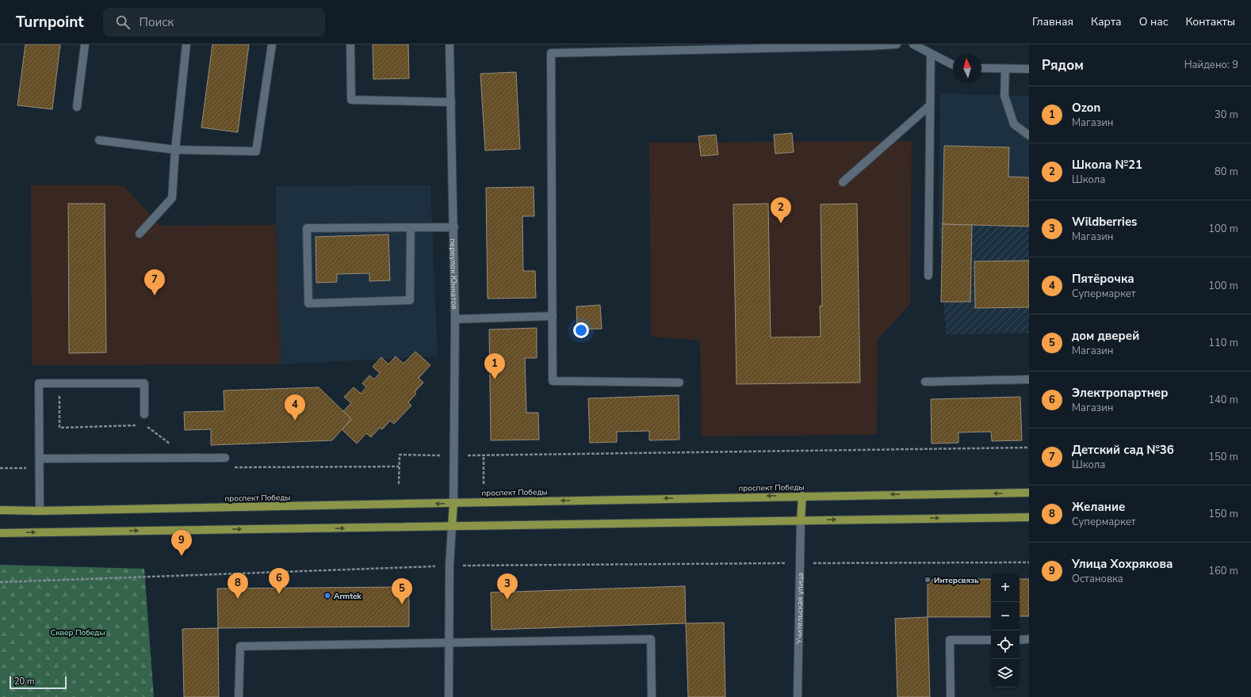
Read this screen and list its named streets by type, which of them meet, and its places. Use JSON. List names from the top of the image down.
{
  "streets": {
    "main road": ["проспект Победы"],
    "street": ["переулок Юннатов", "Учительская улица"]
  },
  "crossings": [
    ["переулок Юннатов", "проспект Победы"]
  ],
  "parks": ["Сквер Победы"],
  "places": ["Интерсвязь", "Armtek"],
  "scale_bar": "20 m",
  "north": "top",
  "page": {
    "header": "Turnpoint",
    "search": "Поиск",
    "nav": [
      "Главная",
      "Карта",
      "О нас",
      "Контакты"
    ],
    "heading": ["Рядом", "Найдено: 9"],
    "list": [
      {
        "mark": "1",
        "name": "Ozon",
        "note": "Магазин",
        "value": "30 m"
      },
      {
        "mark": "2",
        "name": "Школа №21",
        "note": "Школа",
        "value": "80 m"
      },
      {
        "mark": "3",
        "name": "Wildberries",
        "note": "Магазин",
        "value": "100 m"
      },
      {
        "mark": "4",
        "name": "Пятёрочка",
        "note": "Супермаркет",
        "value": "100 m"
      },
      {
        "mark": "5",
        "name": "дом дверей",
        "note": "Магазин",
        "value": "110 m"
      },
      {
        "mark": "6",
        "name": "Электропартнер",
        "note": "Магазин",
        "value": "140 m"
      },
      {
        "mark": "7",
        "name": "Детский сад №36",
        "note": "Школа",
        "value": "150 m"
      },
      {
        "mark": "8",
        "name": "Желание",
        "note": "Супермаркет",
        "value": "150 m"
      },
      {
        "mark": "9",
        "name": "Улица Хохрякова",
        "note": "Остановка",
        "value": "160 m"
      }
    ],
    "pins": [
      "2",
      "7",
      "1",
      "4",
      "9",
      "6",
      "8",
      "3",
      "5"
    ],
    "map_buttons": ["+", "−"],
    "scale": "20 m"
  }
}
